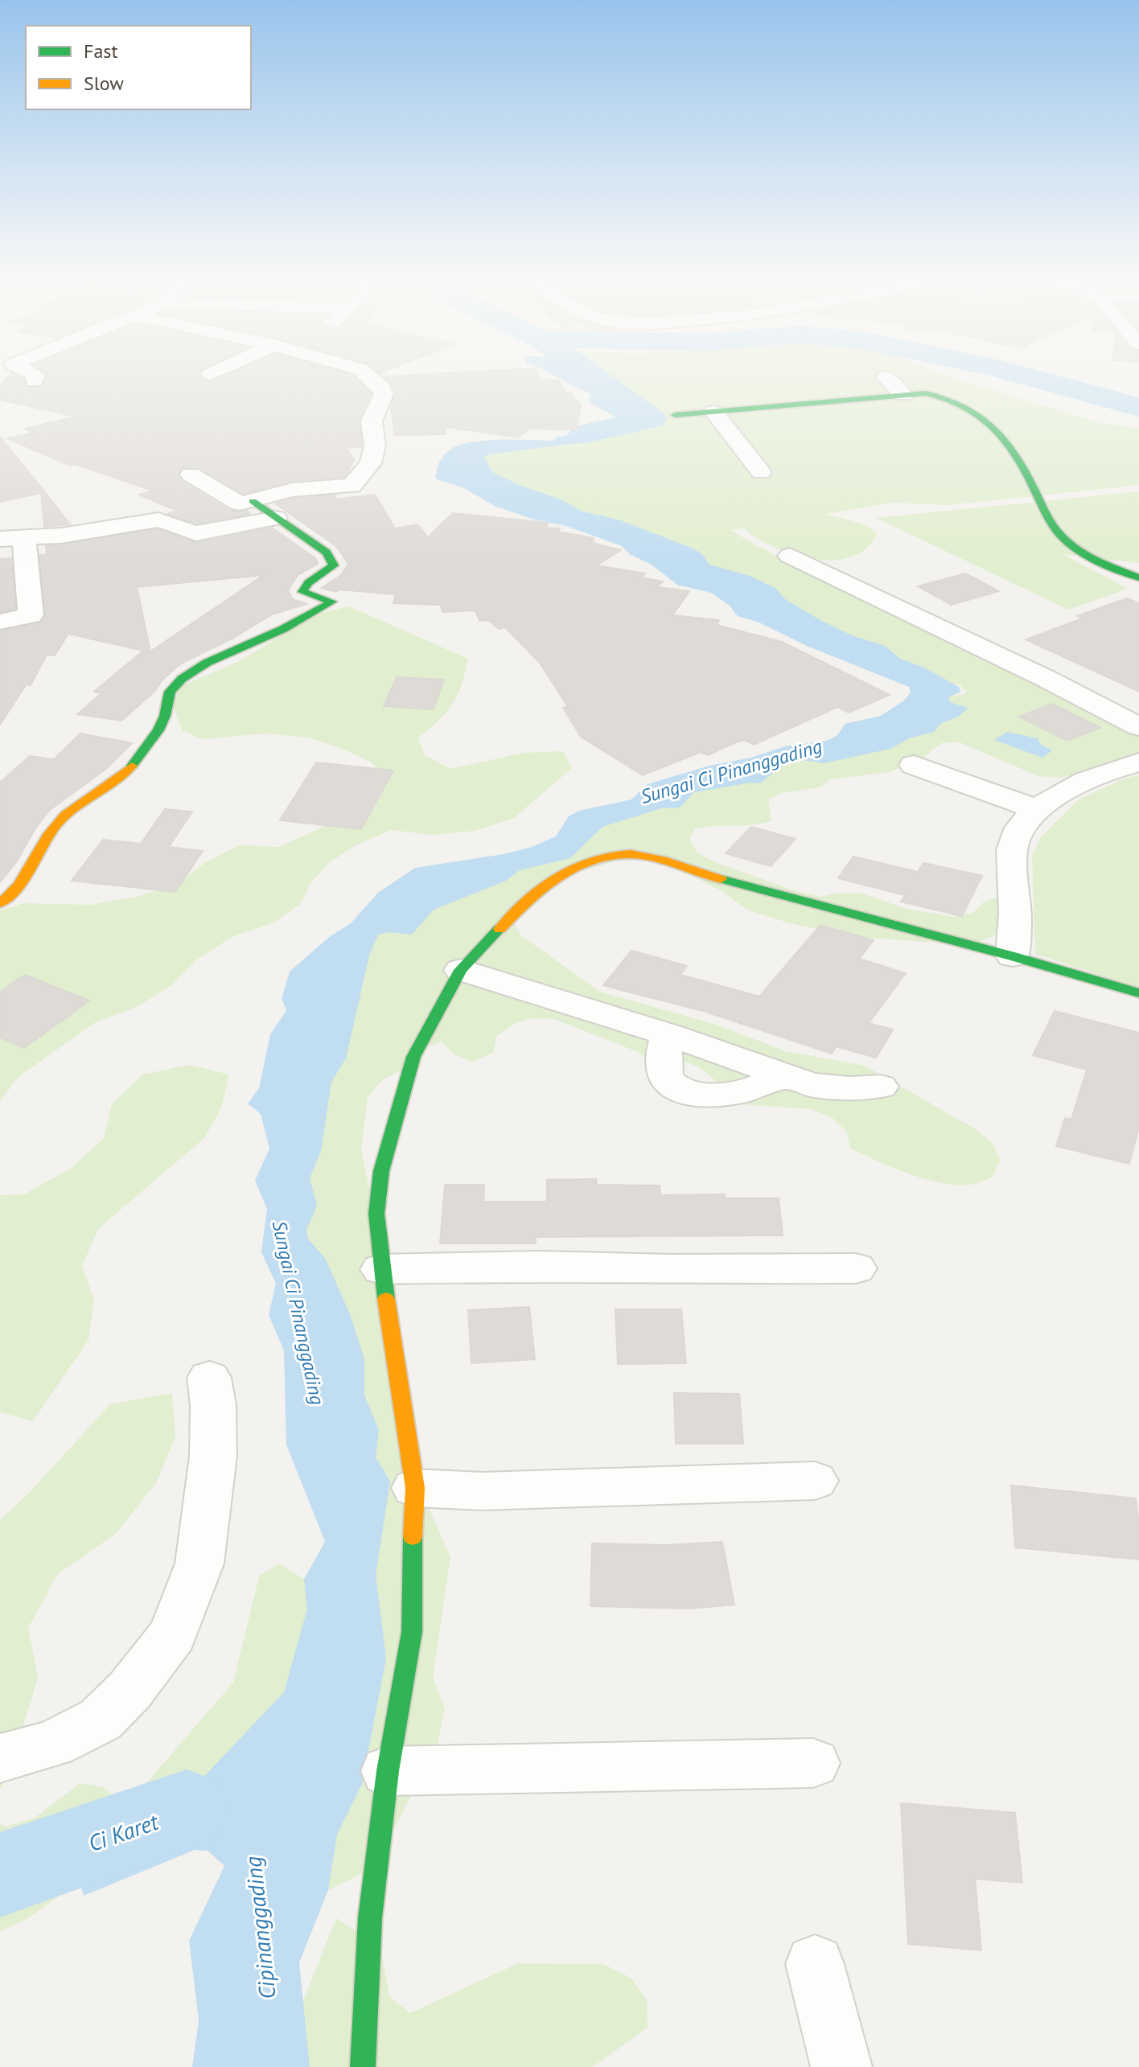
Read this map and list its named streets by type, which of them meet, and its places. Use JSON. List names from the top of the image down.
{
  "water": ["Sungai Ci Pinanggading", "Ci Karet", "Cipinanggading"],
  "legend": ["Fast", "Slow"]
}
